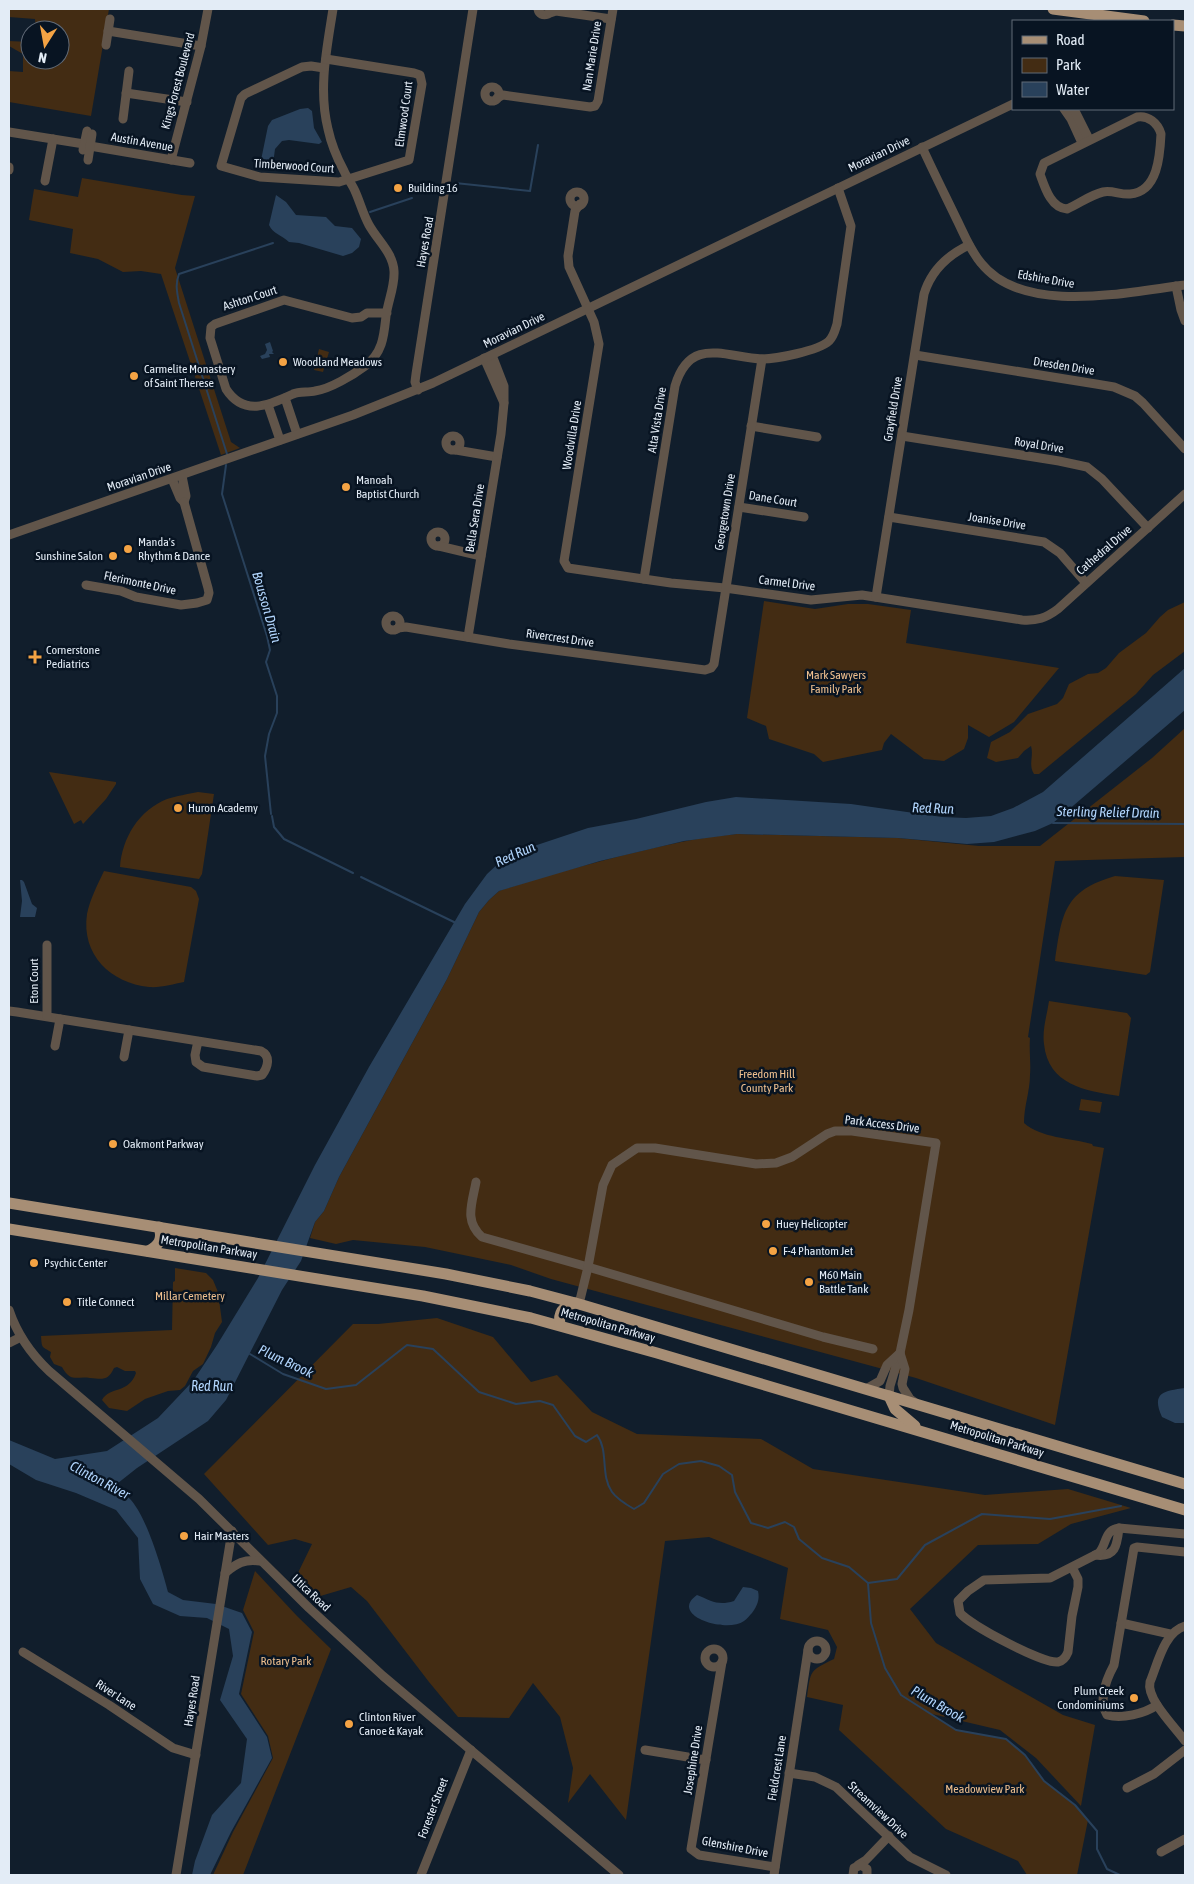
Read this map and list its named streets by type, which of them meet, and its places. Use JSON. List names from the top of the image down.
{
  "streets": {
    "main road": ["Metropolitan Parkway"],
    "street": [
      "Nan Marie Drive",
      "Kings Forest Boulevard",
      "Elmwood Court",
      "Austin Avenue",
      "Moravian Drive",
      "Timberwood Court",
      "Hayes Road",
      "Edshire Drive",
      "Ashton Court",
      "Dresden Drive",
      "Grayfield Drive",
      "Alta Vista Drive",
      "Woodvilla Drive",
      "Royal Drive",
      "Dane Court",
      "Georgetown Drive",
      "Bella Sera Drive",
      "Joanise Drive",
      "Cathedral Drive",
      "Flerimonte Drive",
      "Carmel Drive",
      "Rivercrest Drive",
      "Eton Court",
      "Park Access Drive",
      "Utica Road",
      "River Lane",
      "Josephine Drive",
      "Fieldcrest Lane",
      "Forester Street",
      "Streamview Drive",
      "Glenshire Drive"
    ]
  },
  "crossings": [
    ["Kings Forest Boulevard", "Austin Avenue"],
    ["Elmwood Court", "Timberwood Court"],
    ["Moravian Drive", "Hayes Road"],
    ["Moravian Drive", "Edshire Drive"],
    ["Moravian Drive", "Alta Vista Drive"],
    ["Moravian Drive", "Woodvilla Drive"],
    ["Moravian Drive", "Bella Sera Drive"],
    ["Moravian Drive", "Flerimonte Drive"],
    ["Hayes Road", "Utica Road"],
    ["Hayes Road", "River Lane"],
    ["Edshire Drive", "Grayfield Drive"],
    ["Dresden Drive", "Grayfield Drive"],
    ["Grayfield Drive", "Royal Drive"],
    ["Grayfield Drive", "Joanise Drive"],
    ["Grayfield Drive", "Carmel Drive"],
    ["Alta Vista Drive", "Georgetown Drive"],
    ["Alta Vista Drive", "Carmel Drive"],
    ["Woodvilla Drive", "Carmel Drive"],
    ["Royal Drive", "Cathedral Drive"],
    ["Dane Court", "Georgetown Drive"],
    ["Georgetown Drive", "Carmel Drive"],
    ["Georgetown Drive", "Rivercrest Drive"],
    ["Bella Sera Drive", "Rivercrest Drive"],
    ["Joanise Drive", "Cathedral Drive"],
    ["Cathedral Drive", "Carmel Drive"],
    ["Park Access Drive", "Metropolitan Parkway"],
    ["Utica Road", "Forester Street"],
    ["Josephine Drive", "Glenshire Drive"],
    ["Fieldcrest Lane", "Streamview Drive"],
    ["Fieldcrest Lane", "Glenshire Drive"]
  ],
  "water": [
    "Bousson Drain",
    "Red Run",
    "Sterling Relief Drain",
    "Plum Brook",
    "Clinton River"
  ],
  "parks": [
    "Mark Sawyers Family Park",
    "Freedom Hill County Park",
    "Millar Cemetery",
    "Rotary Park",
    "Meadowview Park"
  ],
  "places": {
    "other": [
      "Building 16",
      "Woodland Meadows",
      "Carmelite Monastery of Saint Therese",
      "Manoah Baptist Church",
      "Manda's Rhythm & Dance",
      "Sunshine Salon",
      "Huron Academy",
      "Oakmont Parkway",
      "Huey Helicopter",
      "F-4 Phantom Jet",
      "Psychic Center",
      "M60 Main Battle Tank",
      "Title Connect",
      "Hair Masters",
      "Plum Creek Condominiums",
      "Clinton River Canoe & Kayak"
    ],
    "health": ["Cornerstone Pediatrics"]
  },
  "legend": ["Road", "Park", "Water"],
  "north": "bottom"
}
